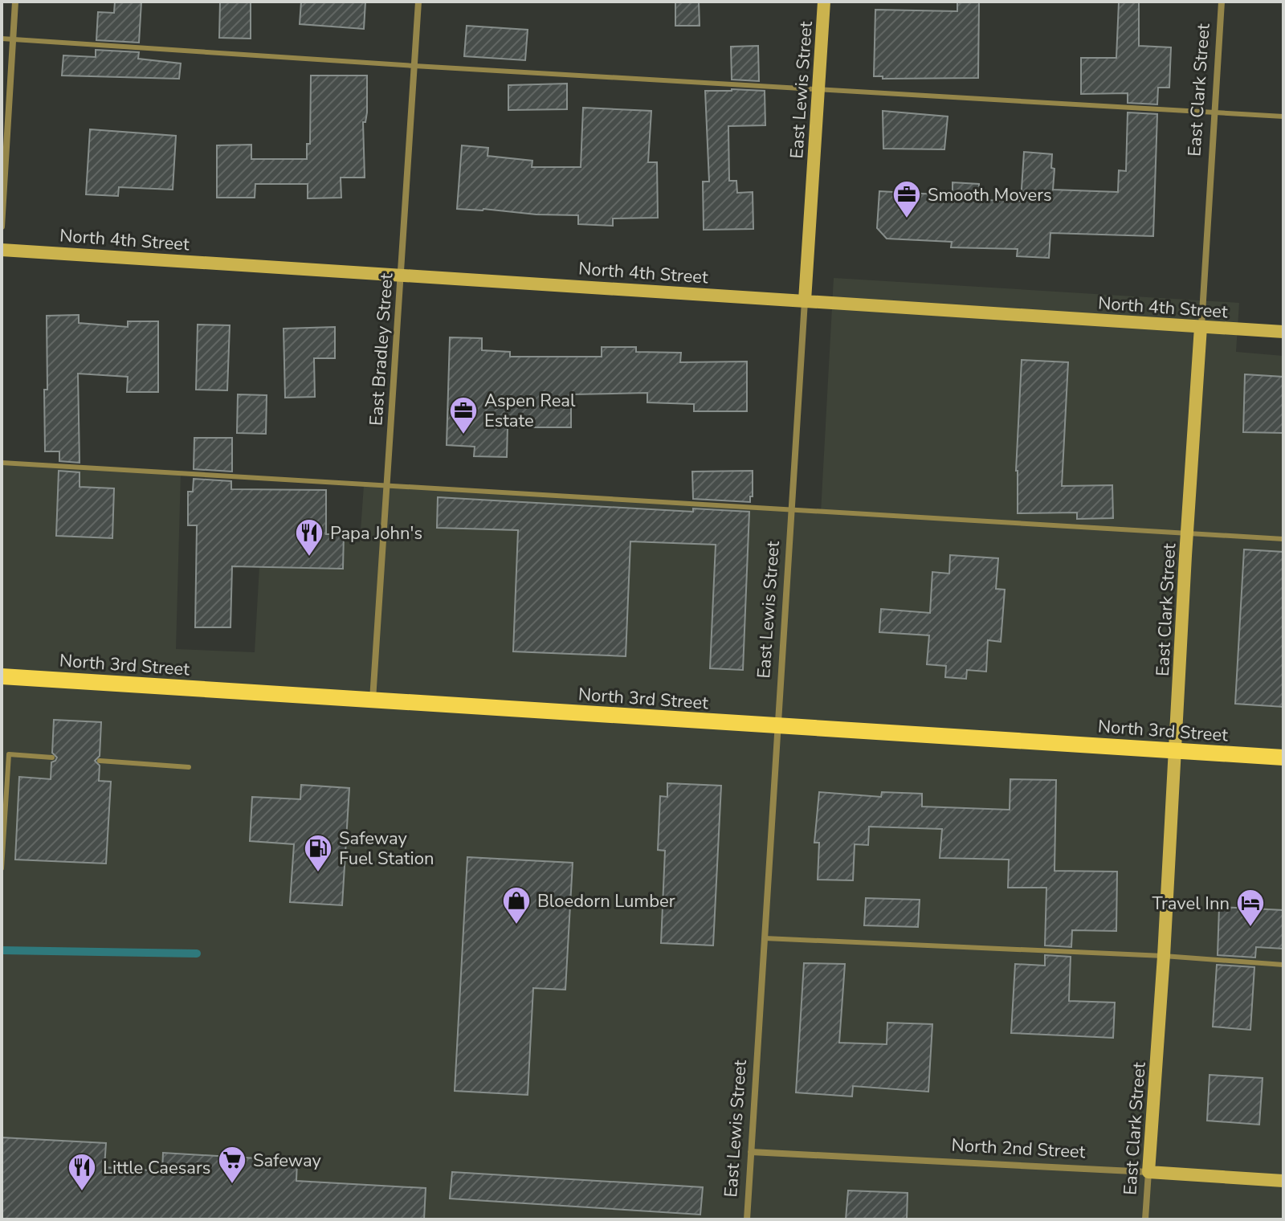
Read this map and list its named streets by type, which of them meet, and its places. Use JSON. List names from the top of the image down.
{
  "streets": {
    "main road": ["North 3rd Street"],
    "street": [
      "East Lewis Street",
      "East Clark Street",
      "North 4th Street",
      "East Bradley Street",
      "North 2nd Street"
    ]
  },
  "crossings": [
    ["East Lewis Street", "North 4th Street"],
    ["East Lewis Street", "North 3rd Street"],
    ["East Lewis Street", "North 2nd Street"],
    ["East Clark Street", "North 4th Street"],
    ["East Clark Street", "North 3rd Street"],
    ["East Clark Street", "North 2nd Street"],
    ["North 4th Street", "East Bradley Street"],
    ["East Bradley Street", "North 3rd Street"]
  ],
  "places": {
    "office": ["Smooth Movers", "Aspen Real Estate"],
    "restaurant": ["Papa John's", "Little Caesars"],
    "fuel station": ["Safeway Fuel Station"],
    "shop": ["Bloedorn Lumber"],
    "hotel": ["Travel Inn"],
    "supermarket": ["Safeway"]
  }
}
